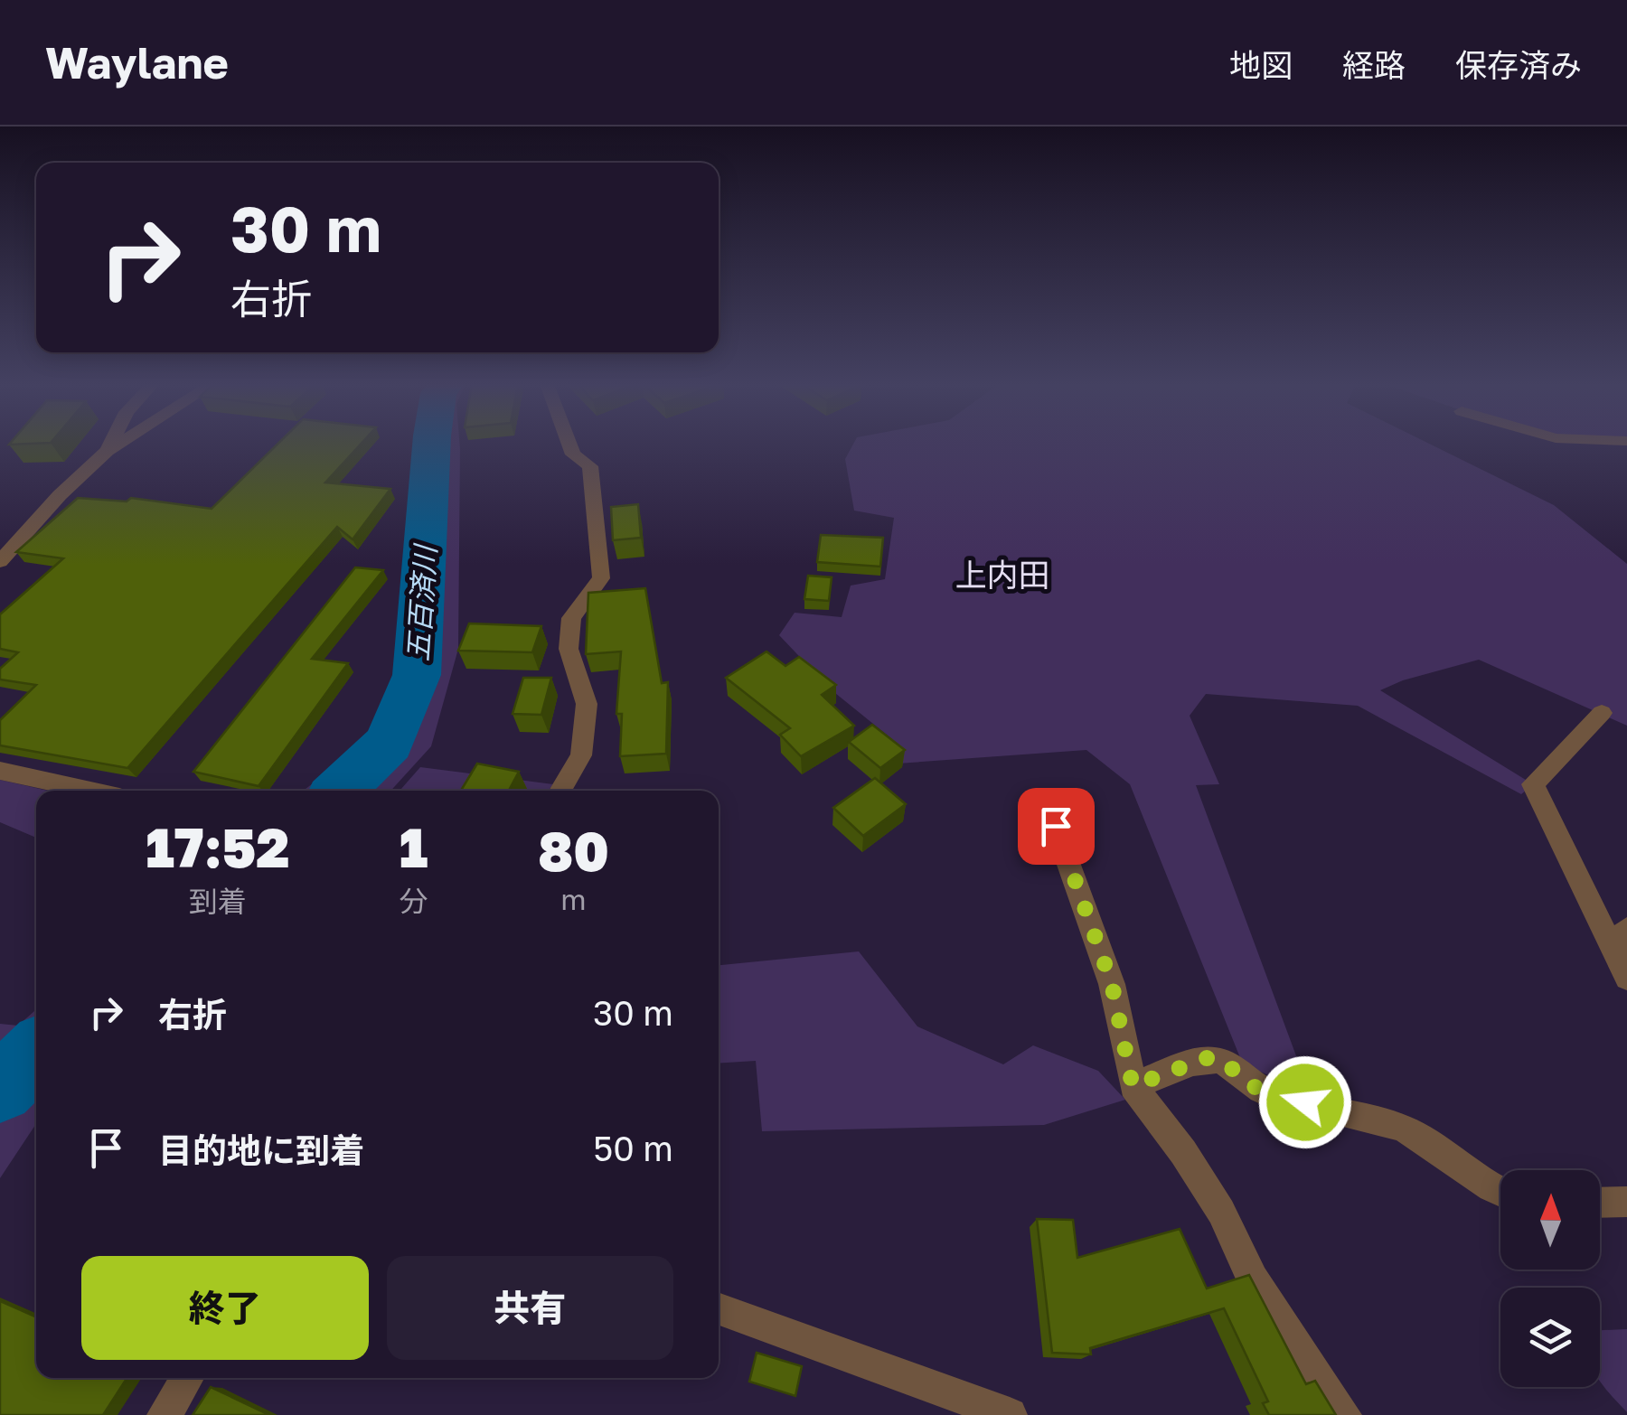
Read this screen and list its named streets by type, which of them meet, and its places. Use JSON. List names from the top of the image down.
{
  "districts": ["上内田"],
  "water": ["五百済川"],
  "north": "top",
  "page": {
    "header": "Waylane",
    "nav": ["地図", "経路", "保存済み"],
    "turn": ["30 m", "右折"],
    "eta": [
      "17:52",
      "到着",
      "1",
      "分",
      "80",
      "m"
    ],
    "list": [
      {
        "name": "右折",
        "value": "30 m"
      },
      {
        "name": "目的地に到着",
        "value": "50 m"
      }
    ],
    "buttons": ["終了", "共有"]
  }
}
